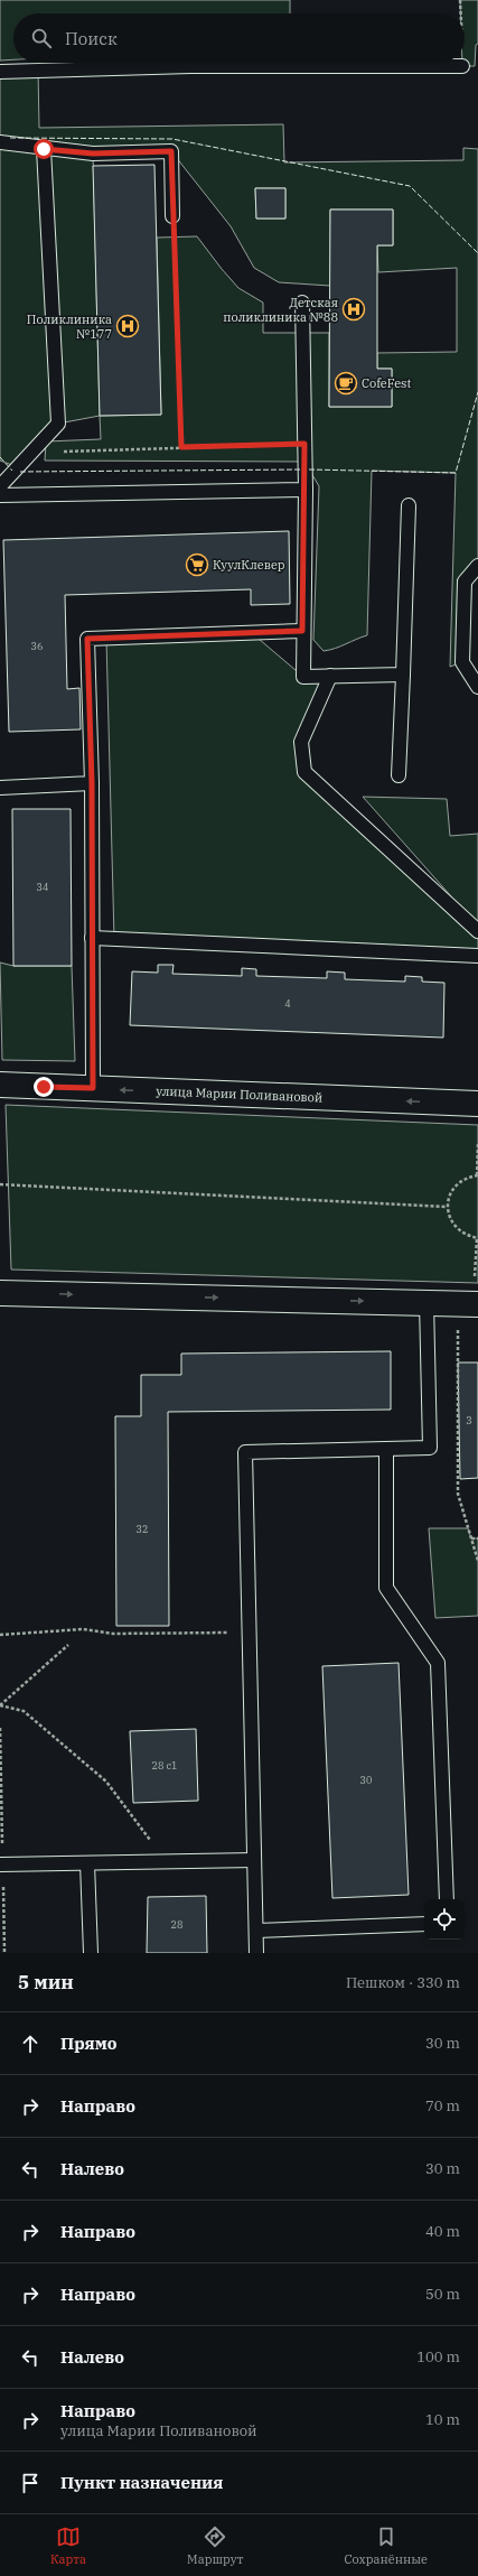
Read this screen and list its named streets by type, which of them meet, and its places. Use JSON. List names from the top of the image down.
{
  "streets": {
    "street": ["улица Марии Поливановой"]
  },
  "places": {
    "hospital": ["Детская поликлиника №88", "Поликлиника №177"],
    "cafe": ["CofeFest"],
    "supermarket": ["КуулКлевер"]
  },
  "house_numbers": [
    "36",
    "34",
    "4",
    "3",
    "32",
    "28 с1",
    "30",
    "28"
  ],
  "page": {
    "search": "Поиск",
    "heading": ["5 мин", "Пешком · 330 m"],
    "list": [
      ["Прямо", "30 m"],
      ["Направо", "70 m"],
      ["Налево", "30 m"],
      ["Направо", "40 m"],
      ["Направо", "50 m"],
      ["Налево", "100 m"],
      ["Направо", "улица Марии Поливановой", "10 m"],
      "Пункт назначения"
    ],
    "nav": ["Карта", "Маршрут", "Сохранённые"]
  }
}
